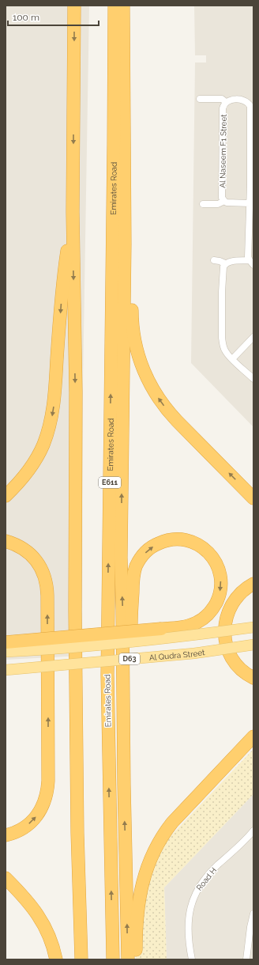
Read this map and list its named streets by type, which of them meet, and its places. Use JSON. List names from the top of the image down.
{
  "streets": {
    "highway": ["Emirates Road", "E611"],
    "main road": ["Al Qudra Street", "D63"],
    "street": ["Al Naseem F1 Street", "Road H"]
  },
  "scale_bar": "100 m"
}
